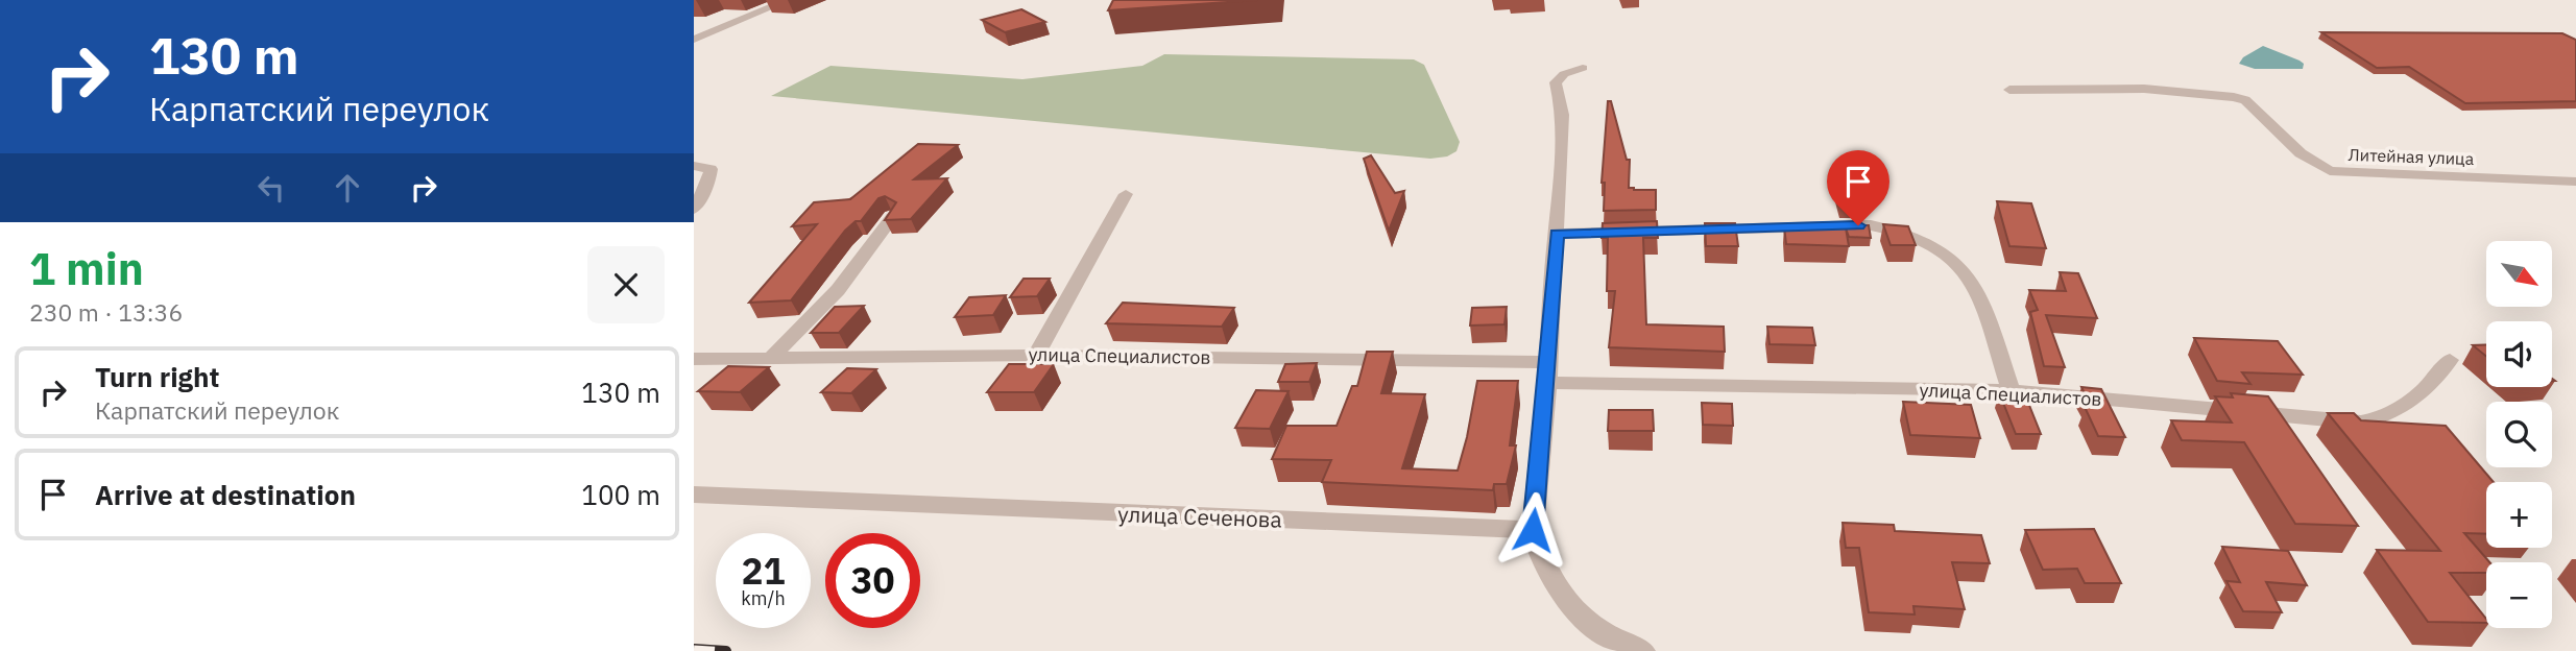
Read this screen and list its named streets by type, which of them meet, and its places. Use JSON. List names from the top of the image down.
{
  "streets": {
    "street": ["Литейная улица", "улица Специалистов", "улица Сеченова"]
  },
  "north": "bottom right",
  "page": {
    "turn": ["130 m", "Карпатский переулок"],
    "heading": ["1 min", "230 m · 13:36"],
    "map_buttons": ["+", "−"],
    "list": [
      {
        "name": "Turn right",
        "note": "Карпатский переулок",
        "value": "130 m"
      },
      {
        "name": "Arrive at destination",
        "value": "100 m"
      }
    ],
    "speed": "21 km/h",
    "limit": "30"
  }
}
